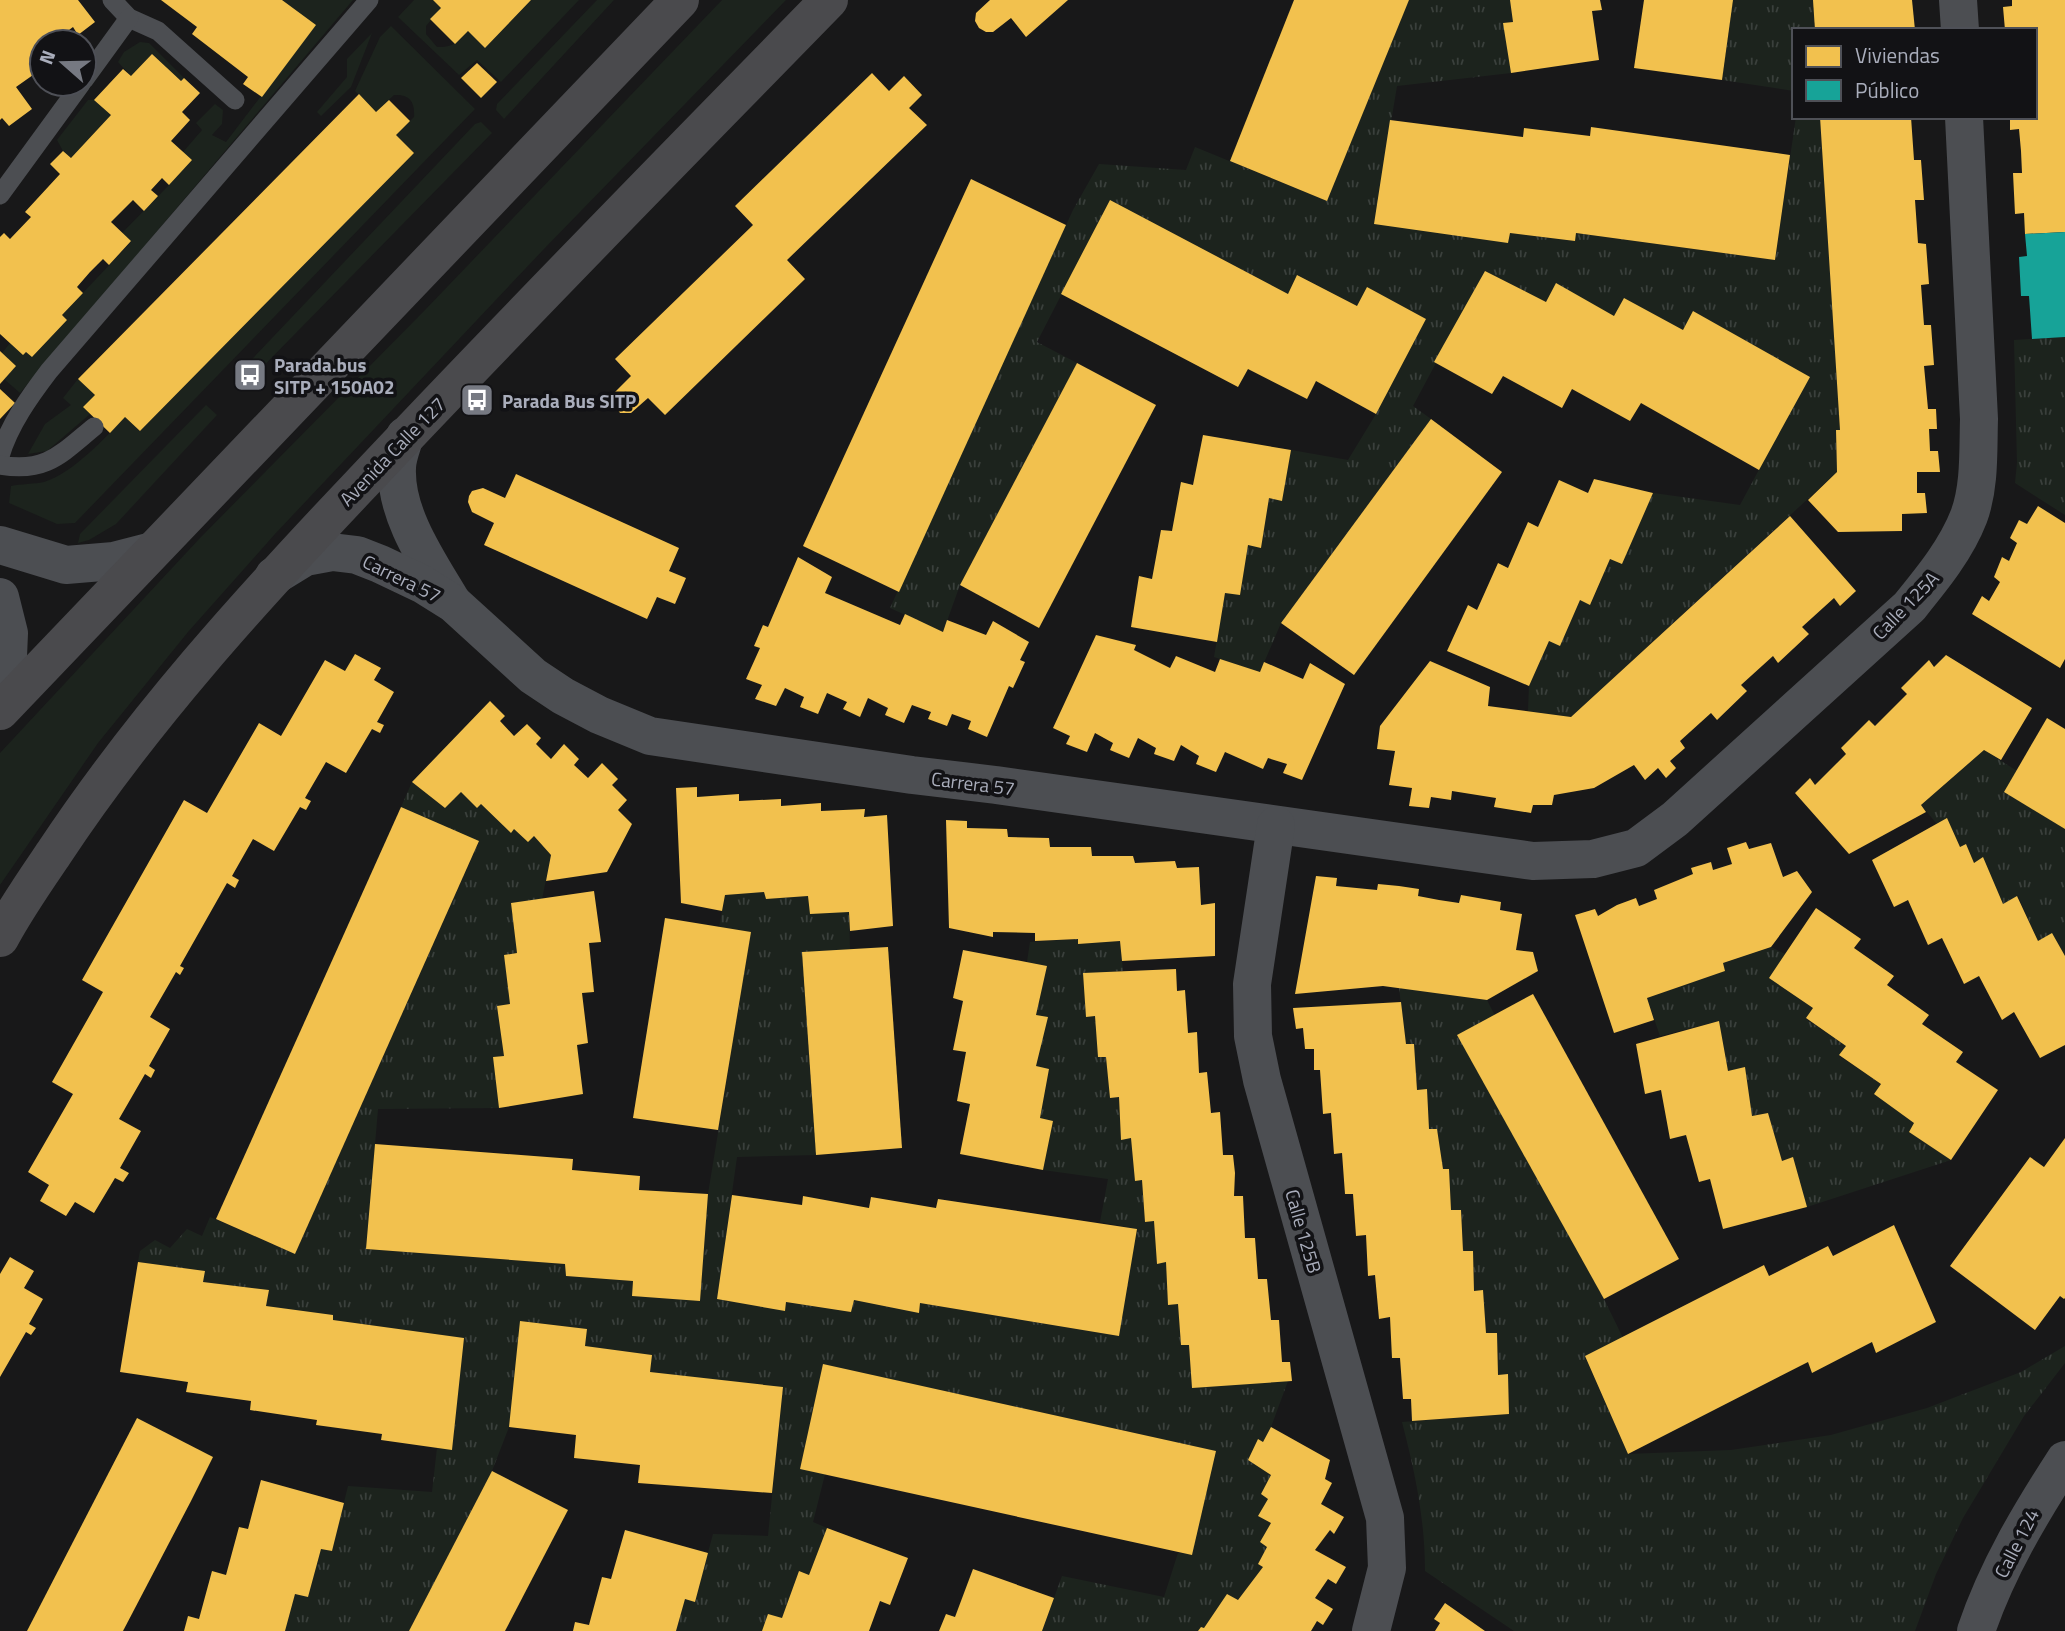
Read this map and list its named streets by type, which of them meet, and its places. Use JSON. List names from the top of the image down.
{
  "streets": {
    "main road": ["Avenida Calle 127"],
    "street": [
      "Carrera 57",
      "Calle 125A",
      "Calle 125B",
      "Calle 124"
    ]
  },
  "crossings": [
    ["Avenida Calle 127", "Carrera 57"],
    ["Carrera 57", "Calle 125A"],
    ["Carrera 57", "Calle 125B"]
  ],
  "places": {
    "bus stop": ["Parada.bus SITP + 150A02", "Parada Bus SITP"]
  },
  "legend": ["Viviendas", "Público"],
  "north": "left"
}
